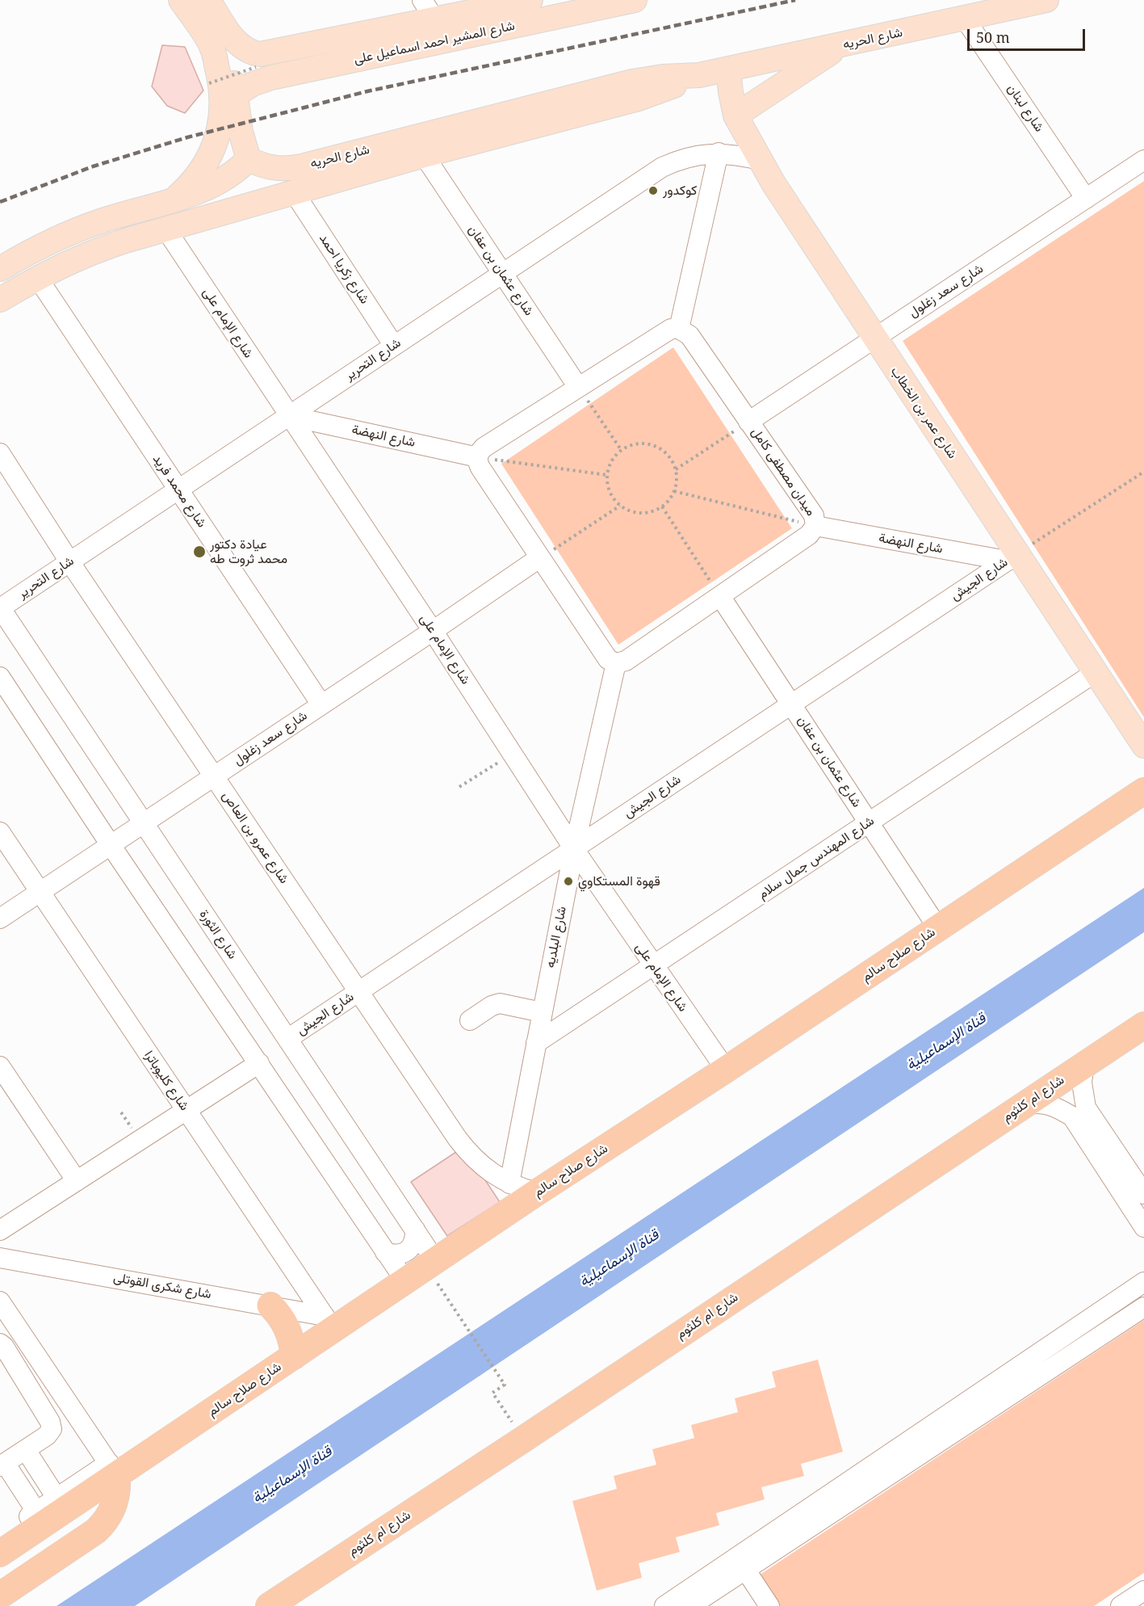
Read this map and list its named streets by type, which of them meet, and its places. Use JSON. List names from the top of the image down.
{
  "streets": {
    "highway": ["شارع صلاح سالم", "شارع ام كلثوم"],
    "main road": ["شارع الحريه", "شارع المشير احمد اسماعيل على", "شارع عمر بن الخطاب"],
    "street": [
      "شارع لبنان",
      "شارع زكريا احمد",
      "شارع عثمان بن عفان",
      "شارع سعد زغلول",
      "شارع الإمام على",
      "شارع التحرير",
      "شارع النهضة",
      "ميدان مصطفى كامل",
      "شارع محمد فريد",
      "شارع الجيش",
      "شارع عمرو بن العاص",
      "شارع المهندس جمال سلام",
      "شارع الثورة",
      "شارع البلديه",
      "شارع كليوباترا",
      "شارع شكرى القوتلى"
    ]
  },
  "crossings": [
    ["شارع الحريه", "شارع لبنان"],
    ["شارع الحريه", "شارع زكريا احمد"],
    ["شارع الحريه", "شارع عثمان بن عفان"],
    ["شارع الحريه", "شارع الإمام على"],
    ["شارع الحريه", "شارع عمر بن الخطاب"],
    ["شارع الحريه", "شارع محمد فريد"],
    ["شارع لبنان", "شارع سعد زغلول"],
    ["شارع زكريا احمد", "شارع التحرير"],
    ["شارع عثمان بن عفان", "شارع التحرير"],
    ["شارع عثمان بن عفان", "ميدان مصطفى كامل"],
    ["شارع عثمان بن عفان", "شارع الجيش"],
    ["شارع عثمان بن عفان", "شارع المهندس جمال سلام"],
    ["شارع عثمان بن عفان", "شارع صلاح سالم"],
    ["شارع سعد زغلول", "شارع الإمام على"],
    ["شارع سعد زغلول", "شارع عمر بن الخطاب"],
    ["شارع سعد زغلول", "ميدان مصطفى كامل"],
    ["شارع سعد زغلول", "شارع محمد فريد"],
    ["شارع سعد زغلول", "شارع عمرو بن العاص"],
    ["شارع سعد زغلول", "شارع الثورة"],
    ["شارع سعد زغلول", "شارع كليوباترا"],
    ["شارع الإمام على", "شارع التحرير"],
    ["شارع الإمام على", "شارع النهضة"],
    ["شارع الإمام على", "شارع الجيش"],
    ["شارع الإمام على", "شارع المهندس جمال سلام"],
    ["شارع الإمام على", "شارع البلديه"],
    ["شارع الإمام على", "شارع صلاح سالم"],
    ["شارع التحرير", "شارع عمر بن الخطاب"],
    ["شارع التحرير", "شارع النهضة"],
    ["شارع التحرير", "شارع محمد فريد"],
    ["شارع التحرير", "شارع عمرو بن العاص"],
    ["شارع التحرير", "شارع الثورة"],
    ["شارع عمر بن الخطاب", "شارع النهضة"],
    ["شارع عمر بن الخطاب", "شارع الجيش"],
    ["شارع عمر بن الخطاب", "شارع المهندس جمال سلام"],
    ["شارع النهضة", "ميدان مصطفى كامل"],
    ["شارع النهضة", "شارع الجيش"],
    ["ميدان مصطفى كامل", "شارع البلديه"],
    ["شارع الجيش", "شارع عمرو بن العاص"],
    ["شارع الجيش", "شارع الثورة"],
    ["شارع الجيش", "شارع البلديه"],
    ["شارع عمرو بن العاص", "شارع البلديه"],
    ["شارع عمرو بن العاص", "شارع صلاح سالم"],
    ["شارع المهندس جمال سلام", "شارع البلديه"],
    ["شارع الثورة", "شارع صلاح سالم"],
    ["شارع صلاح سالم", "شارع كليوباترا"],
    ["شارع صلاح سالم", "شارع شكرى القوتلى"],
    ["شارع كليوباترا", "شارع شكرى القوتلى"]
  ],
  "water": ["قناة الإسماعيلية"],
  "places": ["كوكدور", "عيادة دكتور محمد ثروت طه", "قهوة المستكاوي"],
  "scale_bar": "50 m"
}
